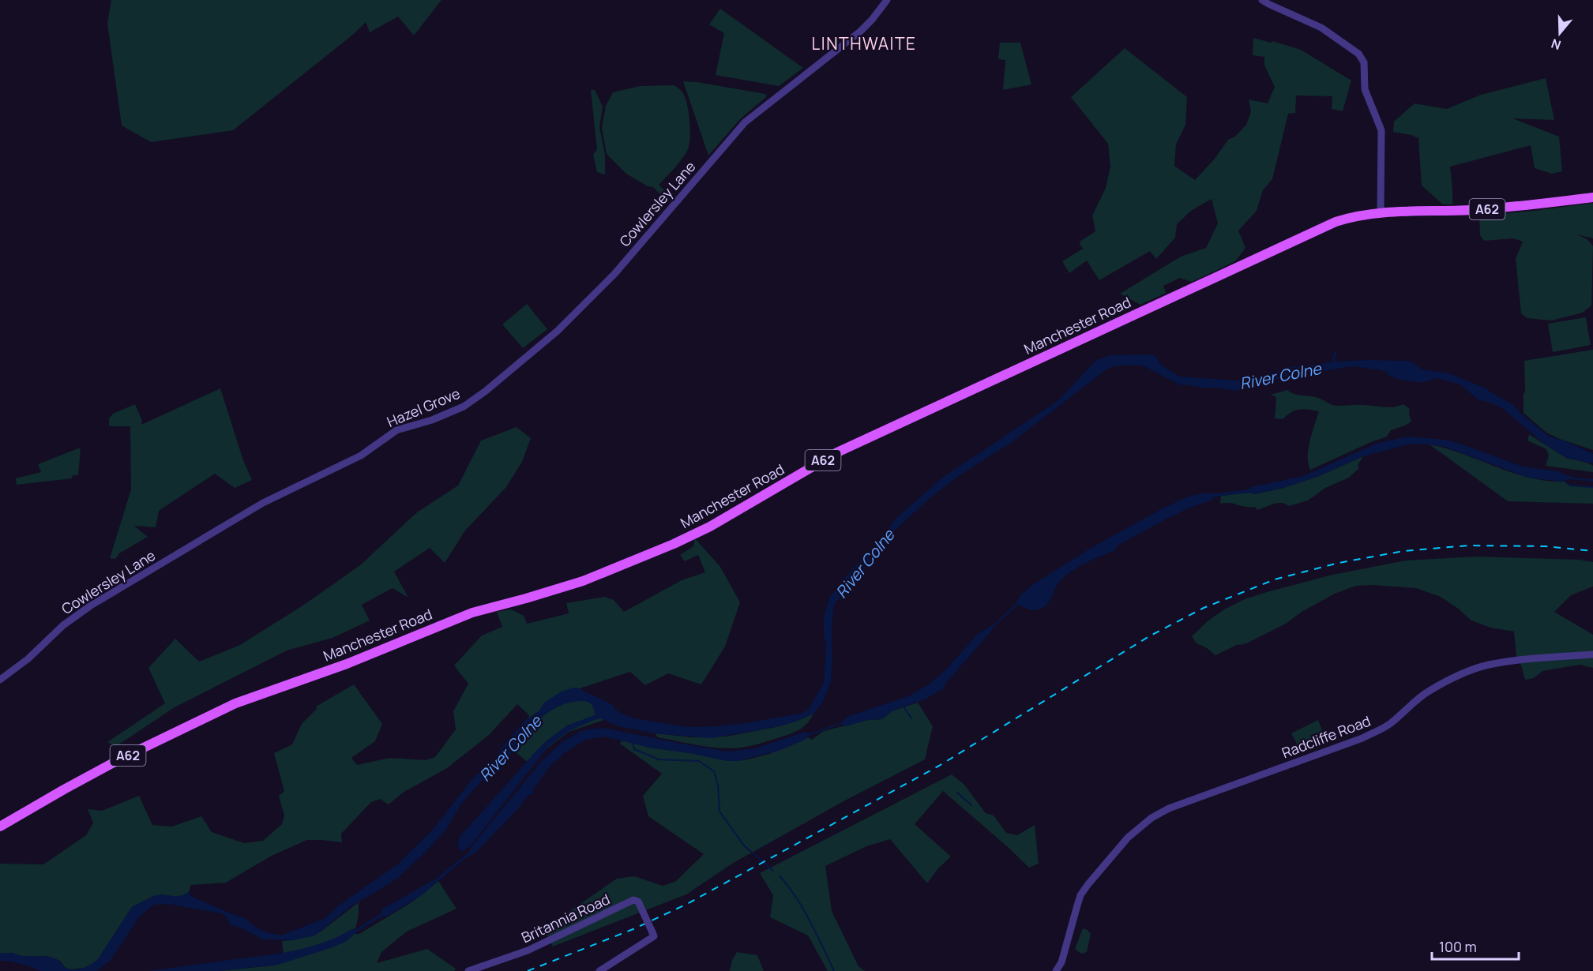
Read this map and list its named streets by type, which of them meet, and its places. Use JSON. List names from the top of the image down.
{
  "streets": {
    "main road": ["A62", "Manchester Road"],
    "street": [
      "Cowlersley Lane",
      "Hazel Grove",
      "Radcliffe Road",
      "Britannia Road"
    ]
  },
  "crossings": [
    ["Cowlersley Lane", "Hazel Grove"]
  ],
  "districts": ["LINTHWAITE"],
  "water": ["River Colne"],
  "scale_bar": "100 m",
  "north": "bottom"
}
